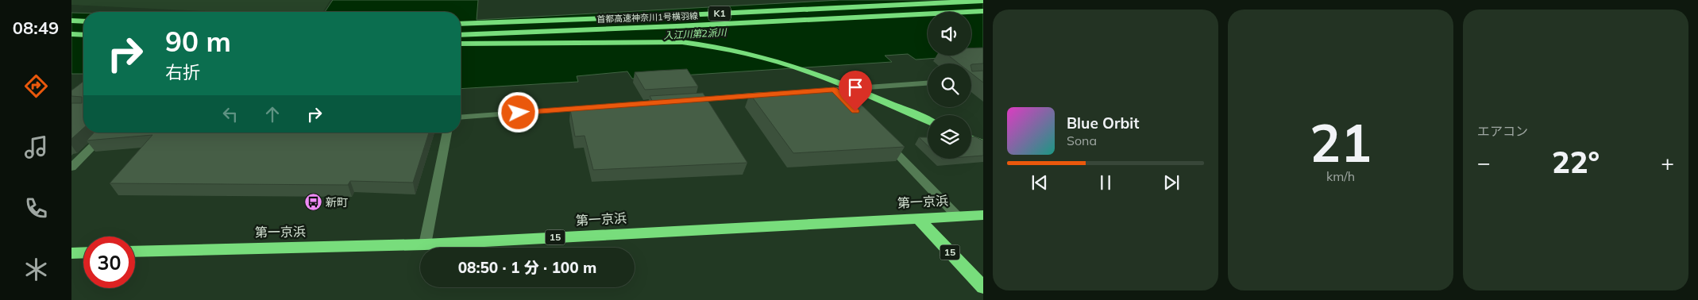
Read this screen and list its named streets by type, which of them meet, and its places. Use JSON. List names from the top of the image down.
{
  "streets": {
    "highway": [
      "K1",
      "首都高速神奈川1号横羽線",
      "第一京浜",
      "15"
    ]
  },
  "crossings": [
    ["第一京浜", "15"]
  ],
  "water": ["入江川第2派川"],
  "places": {
    "bus stop": ["新町"]
  },
  "page": {
    "tabs": "08:49",
    "tile": [
      ["21", "km/h"],
      "エアコン"
    ],
    "turn": ["90 m", "右折"],
    "song": ["Blue Orbit", "Sona"],
    "heat": ["−", "22°", "+"],
    "limit": "30",
    "trip": "08:50 · 1 分 · 100 m"
  }
}
